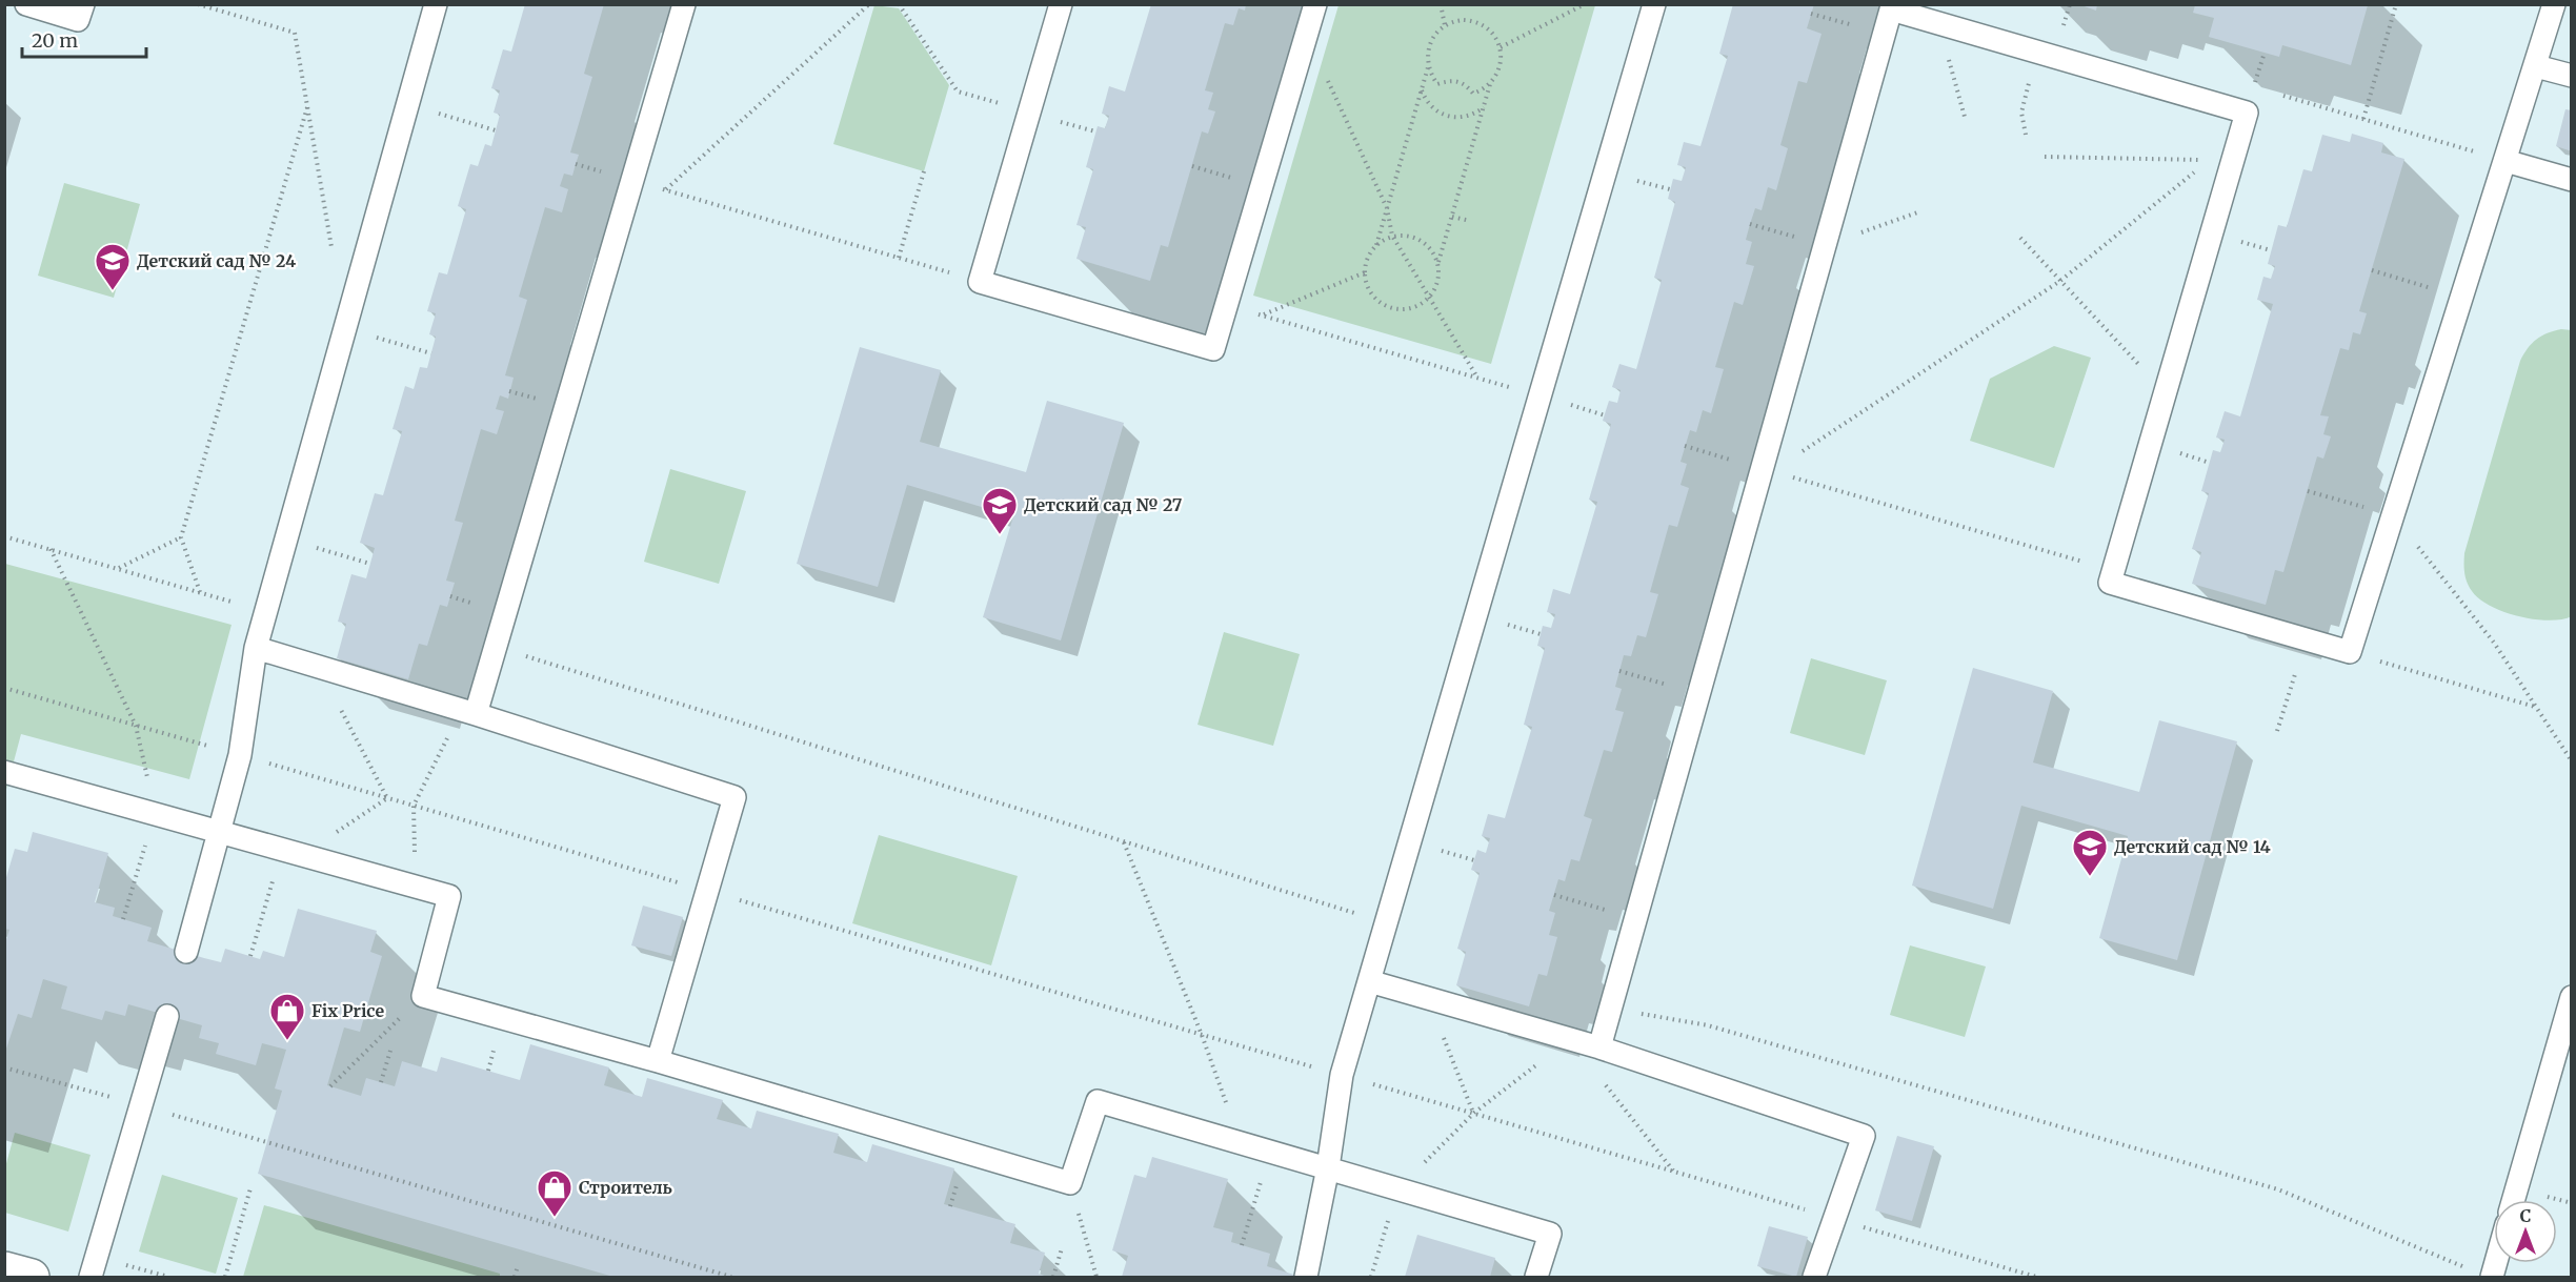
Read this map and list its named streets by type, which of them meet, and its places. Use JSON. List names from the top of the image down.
{
  "places": {
    "school or university": ["Детский сад № 24", "Детский сад № 27", "Детский сад № 14"],
    "shop": ["Fix Price", "Строитель"]
  },
  "scale_bar": "20 m",
  "north": "top"
}
